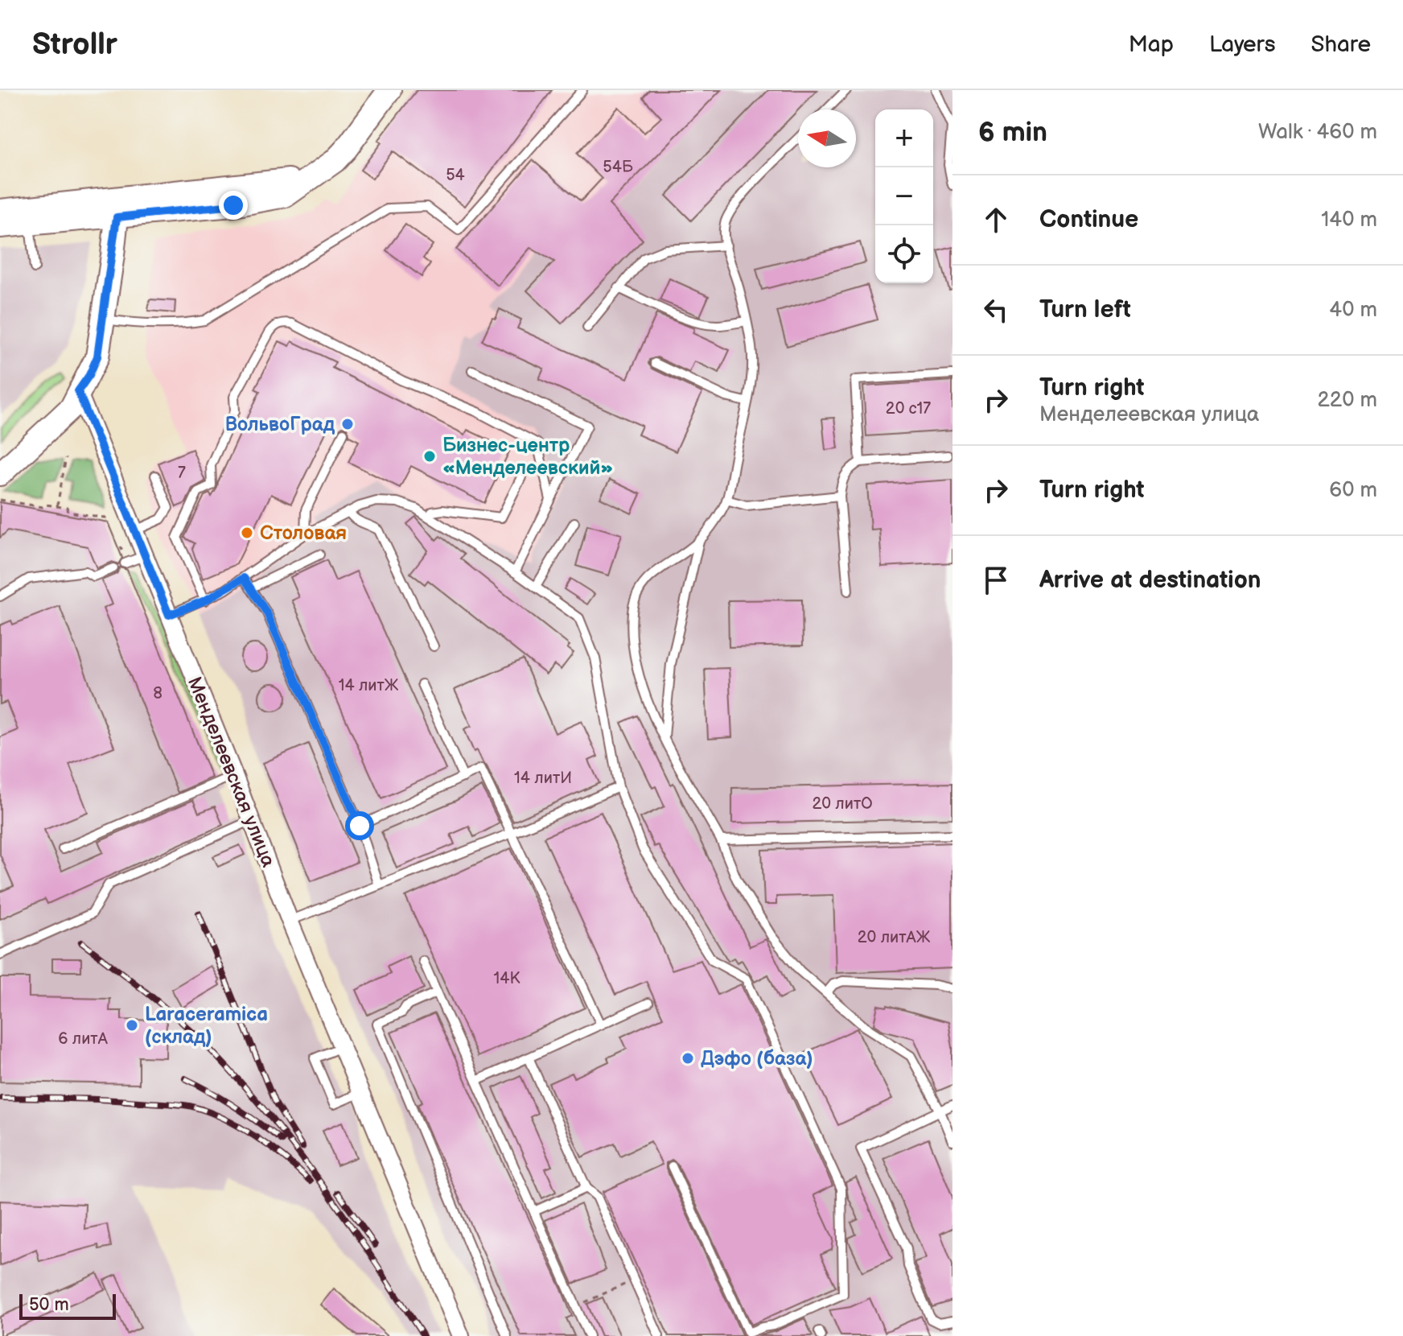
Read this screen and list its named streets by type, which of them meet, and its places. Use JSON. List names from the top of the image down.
{
  "streets": {
    "street": ["Менделеевская улица"]
  },
  "places": [
    "ВольвоГрад",
    "Бизнес-центр «Менделеевский»",
    "Столовая",
    "Laraceramica (склад)",
    "Дэфо (база)"
  ],
  "house_numbers": [
    "54Б",
    "54",
    "20 с17",
    "7",
    "14 литЖ",
    "8",
    "14 литИ",
    "20 литО",
    "20 литАЖ",
    "14К",
    "6 литА"
  ],
  "scale_bar": "50 m",
  "north": "left",
  "page": {
    "header": "Strollr",
    "nav": ["Map", "Layers", "Share"],
    "heading": ["6 min", "Walk · 460 m"],
    "map_buttons": ["+", "−"],
    "list": [
      ["Continue", "140 m"],
      ["Turn left", "40 m"],
      ["Turn right", "Менделеевская улица", "220 m"],
      ["Turn right", "60 m"],
      "Arrive at destination"
    ],
    "scale": "50 m"
  }
}
